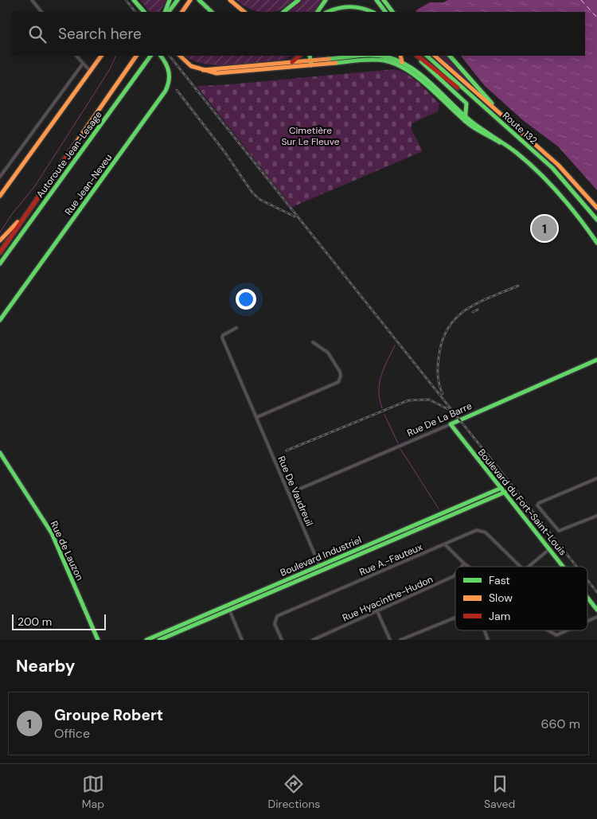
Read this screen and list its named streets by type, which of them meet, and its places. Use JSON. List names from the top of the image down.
{
  "streets": {
    "main road": [
      "Route 132",
      "Autoroute Jean-Lesage",
      "Rue Jean-Neveu",
      "Rue De La Barre",
      "Boulevard du Fort-Saint-Louis",
      "Rue de Lauzon",
      "Boulevard Industriel"
    ],
    "street": ["Rue De Vaudreuil", "Rue A.-Fauteux", "Rue Hyacinthe-Hudon"]
  },
  "crossings": [
    ["Rue De La Barre", "Rue De Vaudreuil"],
    ["Rue De La Barre", "Boulevard du Fort-Saint-Louis"],
    ["Rue De Vaudreuil", "Boulevard Industriel"],
    ["Boulevard du Fort-Saint-Louis", "Boulevard Industriel"]
  ],
  "parks": ["Cimetière Sur Le Fleuve"],
  "legend": ["Fast", "Slow", "Jam"],
  "scale_bar": "200 m",
  "page": {
    "search": "Search here",
    "pins": "1",
    "scale": "200 m",
    "heading": "Nearby",
    "list": [
      {
        "mark": "1",
        "name": "Groupe Robert",
        "note": "Office",
        "value": "660 m"
      }
    ],
    "nav": ["Map", "Directions", "Saved"]
  }
}
